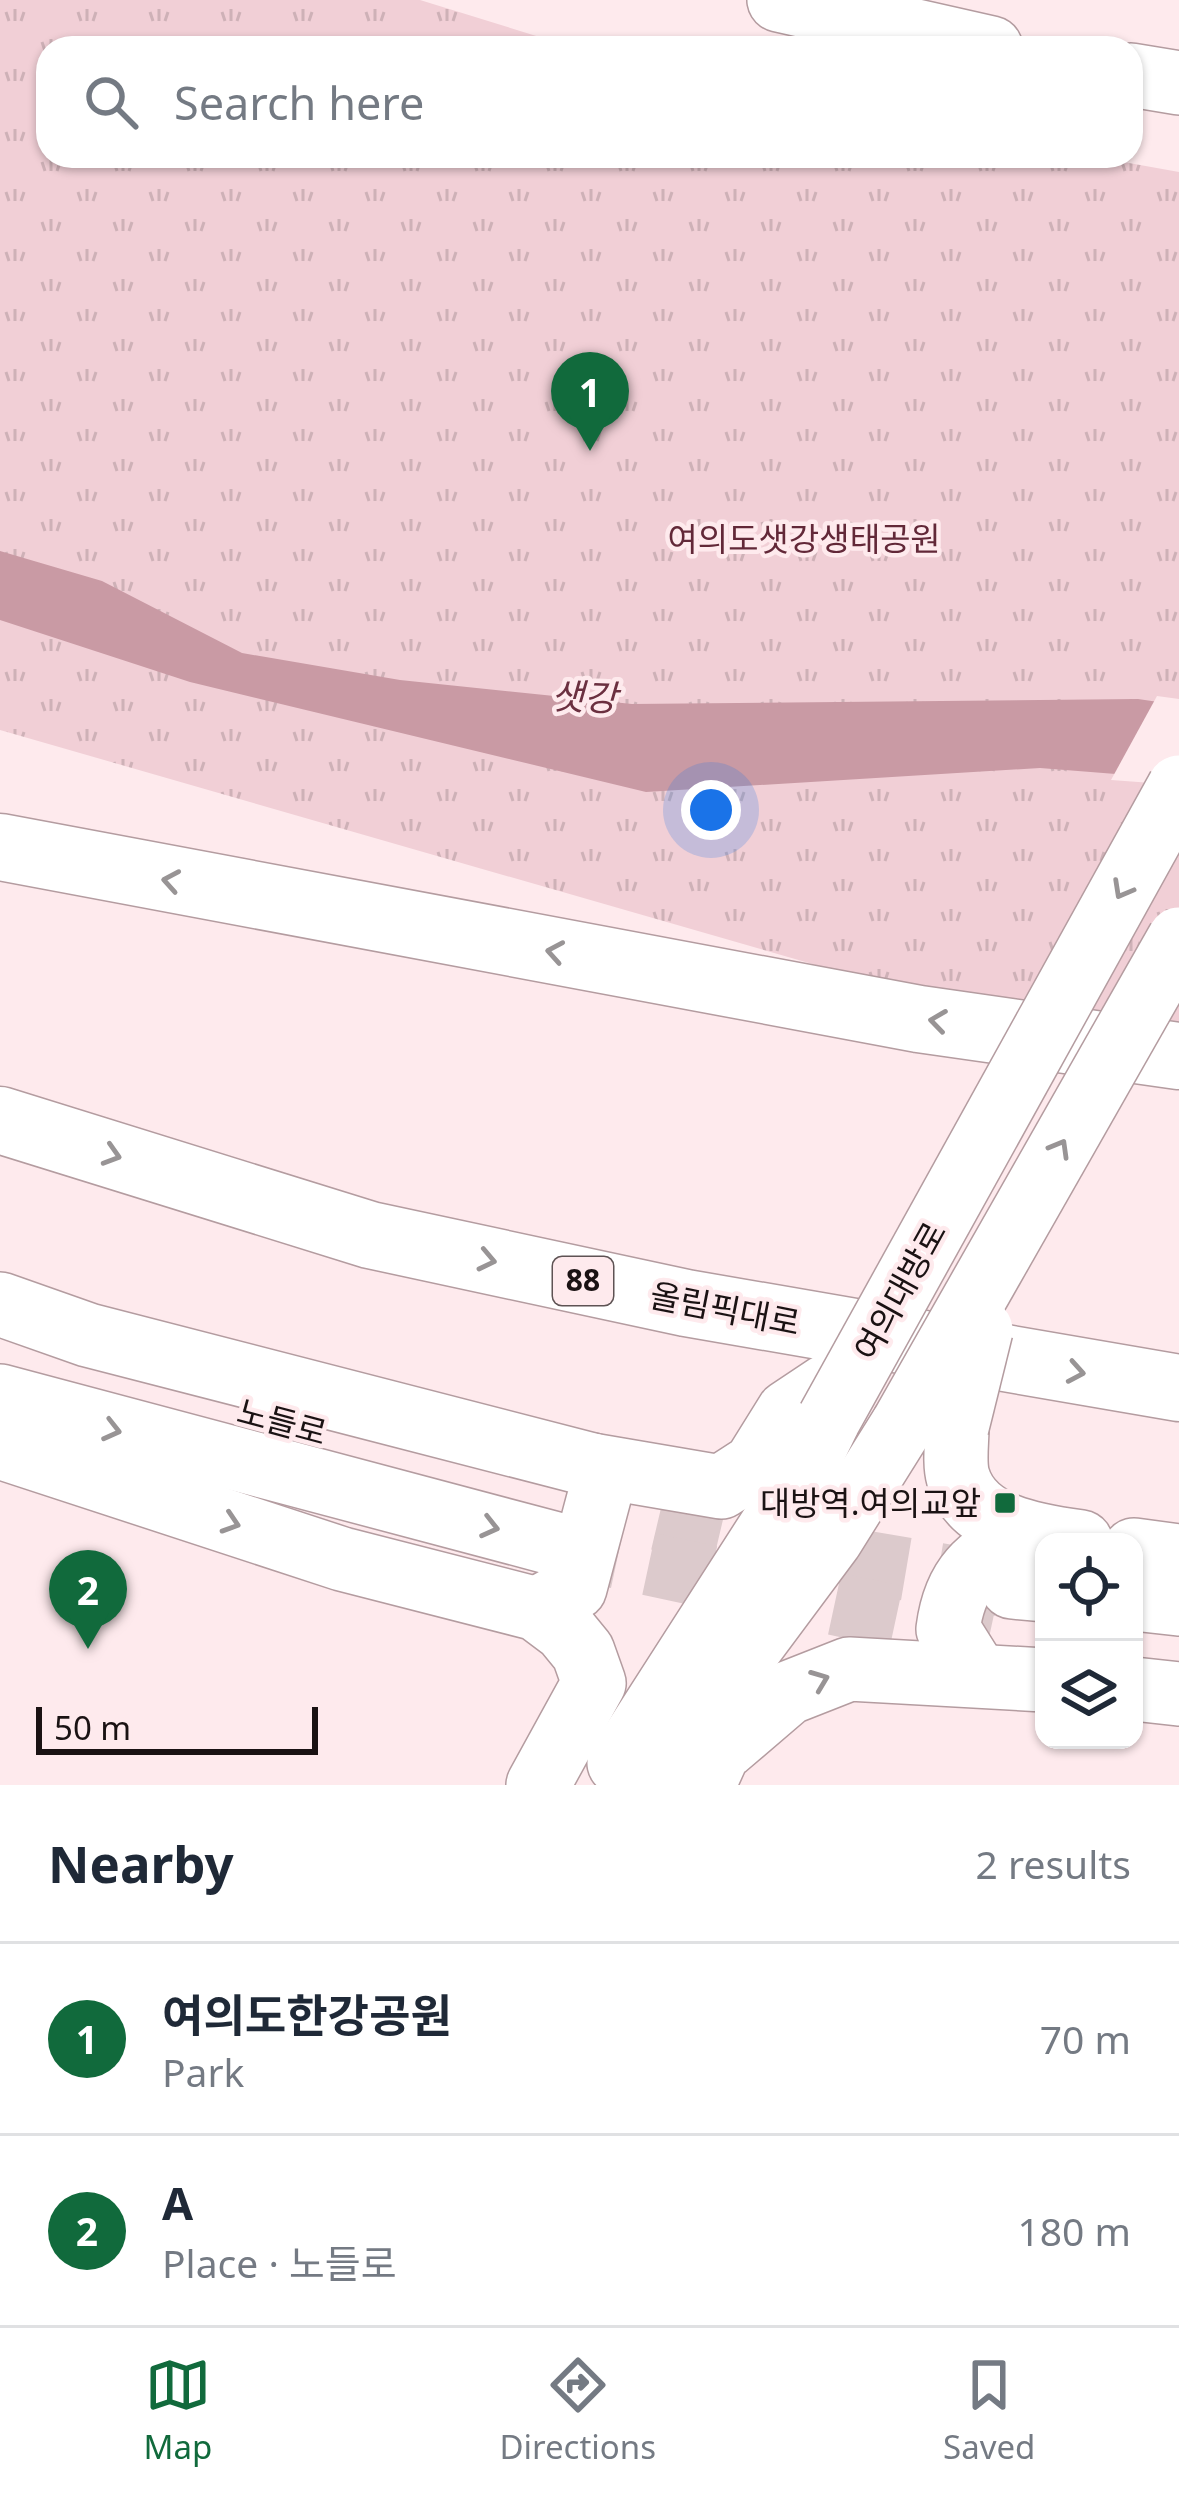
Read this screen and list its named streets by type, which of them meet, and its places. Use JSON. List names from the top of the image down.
{
  "streets": {
    "highway": ["88", "올림픽대로"],
    "main road": ["여의대방로", "노들로"]
  },
  "water": ["샛강"],
  "parks": ["여의도샛강생태공원"],
  "places": {
    "transit": ["대방역.여의교앞"]
  },
  "scale_bar": "50 m",
  "page": {
    "search": "Search here",
    "pins": ["1", "2"],
    "scale": "50 m",
    "heading": ["Nearby", "2 results"],
    "list": [
      {
        "mark": "1",
        "name": "여의도한강공원",
        "note": "Park",
        "value": "70 m"
      },
      {
        "mark": "2",
        "name": "A",
        "note": "Place · 노들로",
        "value": "180 m"
      }
    ],
    "nav": ["Map", "Directions", "Saved"]
  }
}
